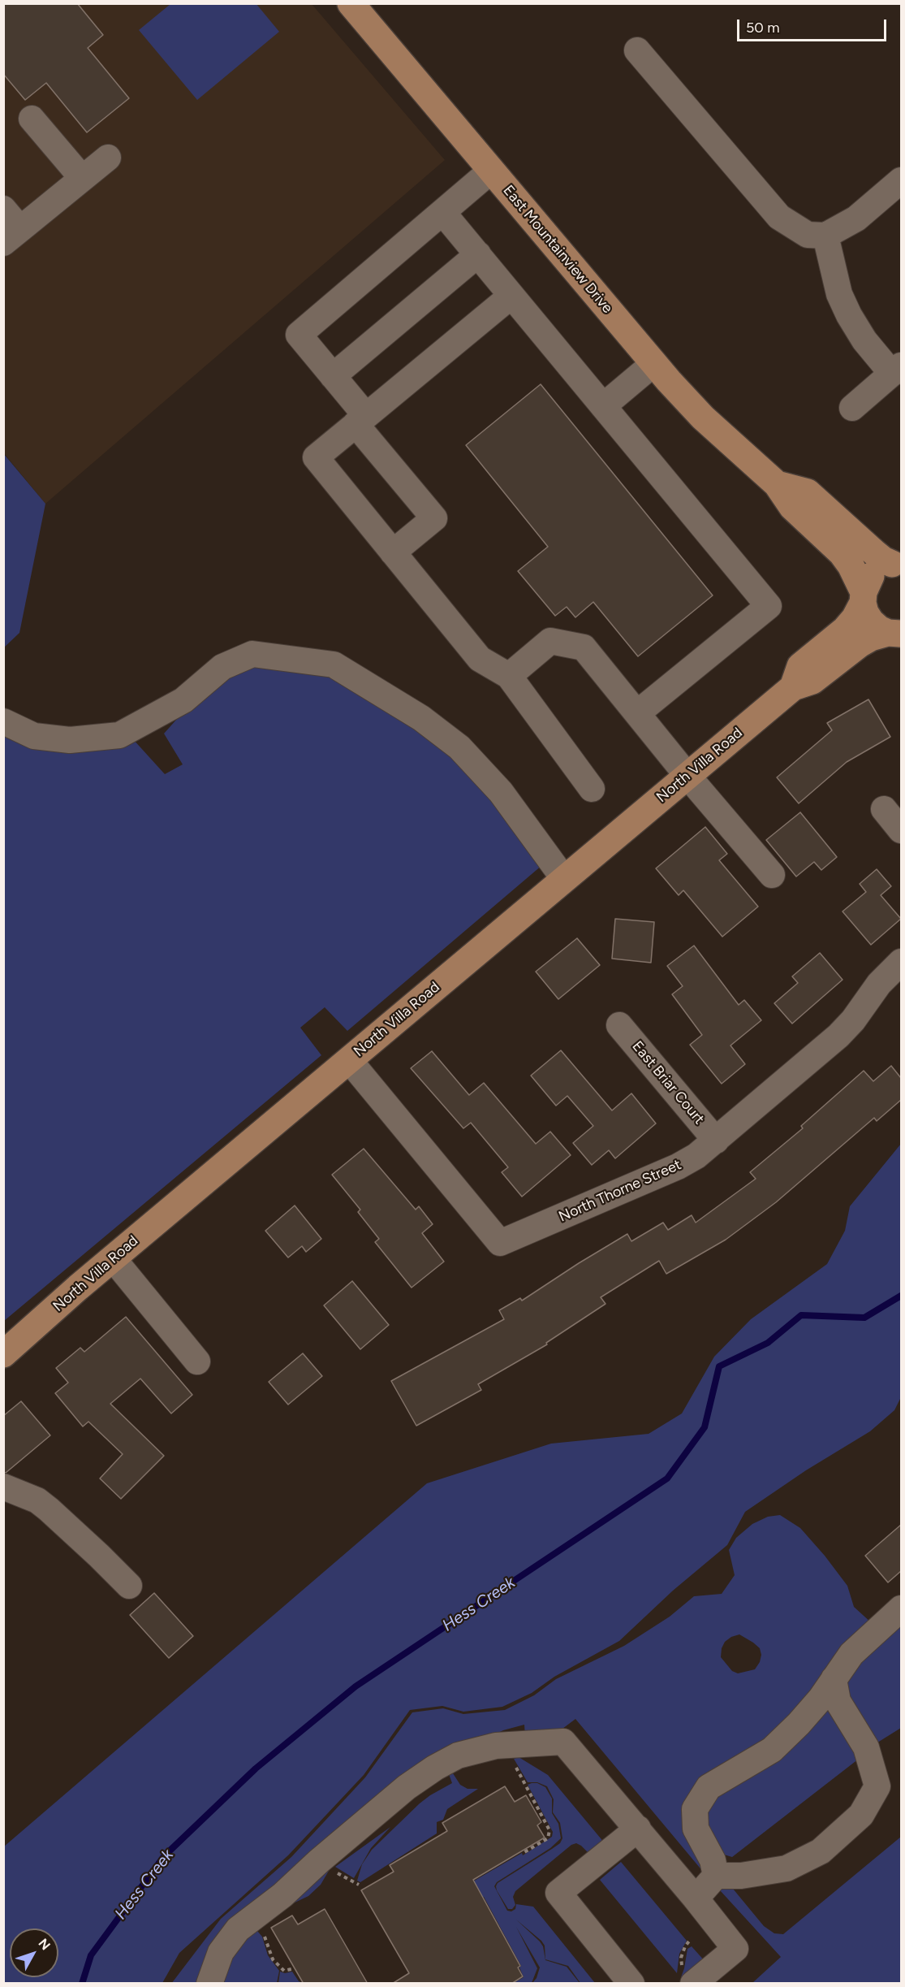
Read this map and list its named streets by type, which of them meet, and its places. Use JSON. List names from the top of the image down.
{
  "streets": {
    "main road": ["East Mountainview Drive", "North Villa Road"],
    "street": ["East Briar Court", "North Thorne Street"]
  },
  "crossings": [
    ["East Mountainview Drive", "North Villa Road"],
    ["North Villa Road", "North Thorne Street"],
    ["East Briar Court", "North Thorne Street"]
  ],
  "water": ["Hess Creek"],
  "scale_bar": "50 m",
  "north": "top right"
}
